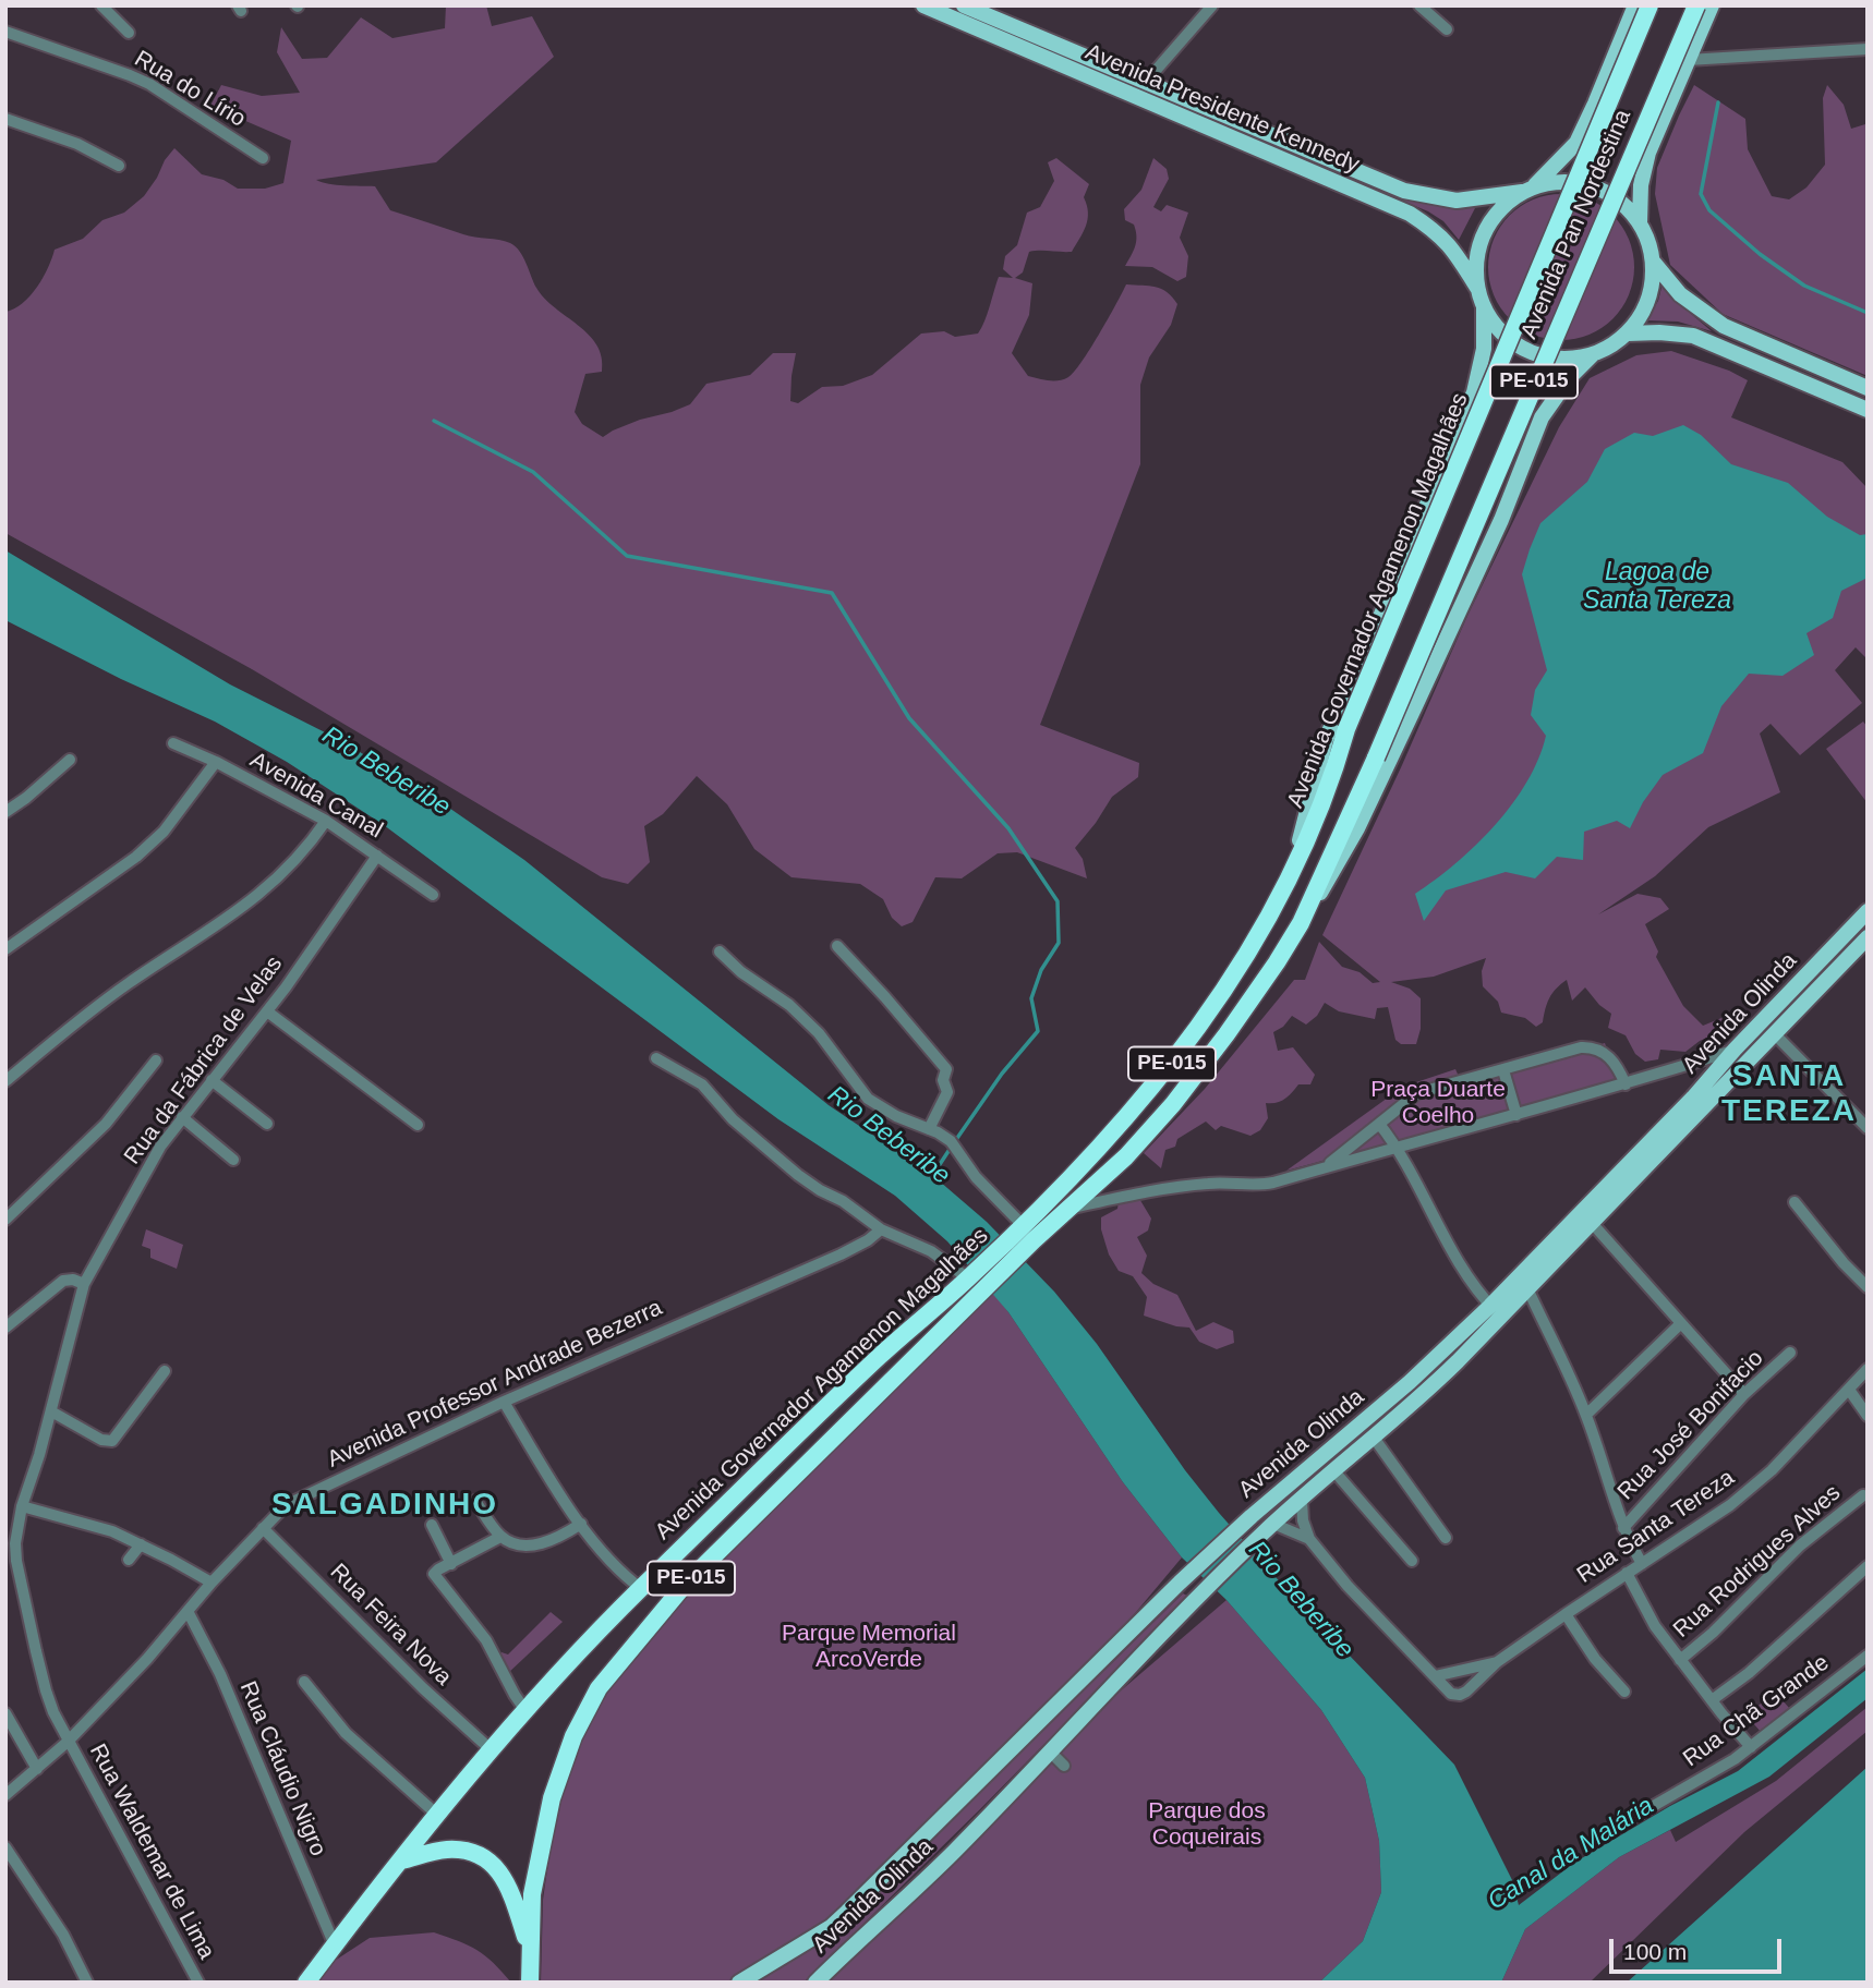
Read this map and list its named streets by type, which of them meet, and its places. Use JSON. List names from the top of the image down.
{
  "streets": {
    "highway": ["Avenida Pan Nordestina", "PE-015", "Avenida Governador Agamenon Magalhães"],
    "main road": ["Avenida Presidente Kennedy", "Avenida Olinda"],
    "street": [
      "Rua do Lírio",
      "Avenida Canal",
      "Rua da Fábrica de Velas",
      "Avenida Professor Andrade Bezerra",
      "Rua José Bonifacio",
      "Rua Santa Tereza",
      "Rua Rodrigues Alves",
      "Rua Feira Nova",
      "Rua Chã Grande",
      "Rua Cláudio Nigro",
      "Rua Waldemar de Lima"
    ]
  },
  "crossings": [
    ["Avenida Presidente Kennedy", "Avenida Pan Nordestina"],
    ["Avenida Presidente Kennedy", "Avenida Governador Agamenon Magalhães"],
    ["Avenida Pan Nordestina", "Avenida Governador Agamenon Magalhães"],
    ["Avenida Governador Agamenon Magalhães", "Rua Feira Nova"],
    ["Avenida Governador Agamenon Magalhães", "Rua Cláudio Nigro"],
    ["Avenida Canal", "Rua da Fábrica de Velas"],
    ["Rua da Fábrica de Velas", "Avenida Professor Andrade Bezerra"],
    ["Rua da Fábrica de Velas", "Rua Waldemar de Lima"],
    ["Avenida Professor Andrade Bezerra", "Rua Feira Nova"],
    ["Avenida Professor Andrade Bezerra", "Rua Cláudio Nigro"],
    ["Avenida Professor Andrade Bezerra", "Rua Waldemar de Lima"]
  ],
  "districts": ["SANTA TEREZA", "SALGADINHO"],
  "water": ["Lagoa de Santa Tereza", "Rio Beberibe", "Canal da Malária"],
  "parks": ["Praça Duarte Coelho", "Parque Memorial ArcoVerde", "Parque dos Coqueirais"],
  "scale_bar": "100 m"
}
